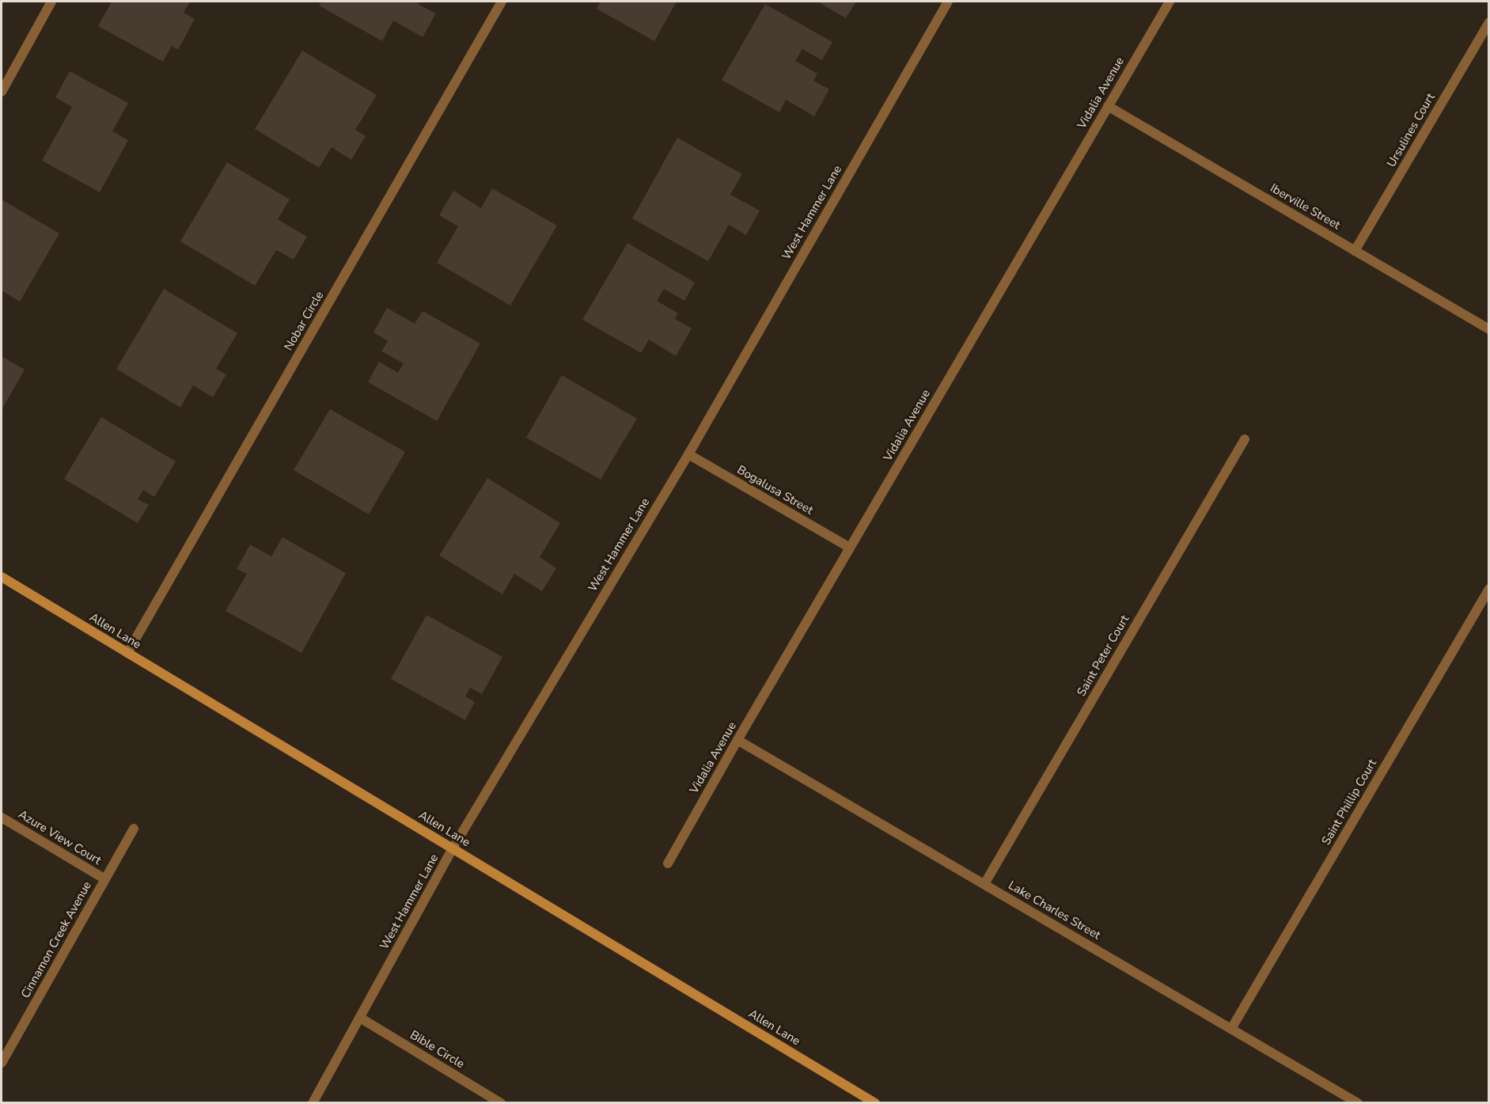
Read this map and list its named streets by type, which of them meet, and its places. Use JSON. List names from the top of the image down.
{
  "streets": {
    "main road": ["Allen Lane"],
    "street": [
      "Vidalia Avenue",
      "Ursulines Court",
      "Iberville Street",
      "West Hammer Lane",
      "Nobar Circle",
      "Bogalusa Street",
      "Saint Peter Court",
      "Saint Phillip Court",
      "Azure View Court",
      "Lake Charles Street",
      "Cinnamon Creek Avenue",
      "Bible Circle"
    ]
  },
  "crossings": [
    ["Vidalia Avenue", "Iberville Street"],
    ["Vidalia Avenue", "Bogalusa Street"],
    ["Vidalia Avenue", "Lake Charles Street"],
    ["Ursulines Court", "Iberville Street"],
    ["West Hammer Lane", "Bogalusa Street"],
    ["West Hammer Lane", "Allen Lane"],
    ["West Hammer Lane", "Bible Circle"],
    ["Nobar Circle", "Allen Lane"],
    ["Saint Peter Court", "Lake Charles Street"],
    ["Saint Phillip Court", "Lake Charles Street"],
    ["Azure View Court", "Cinnamon Creek Avenue"]
  ]
}
